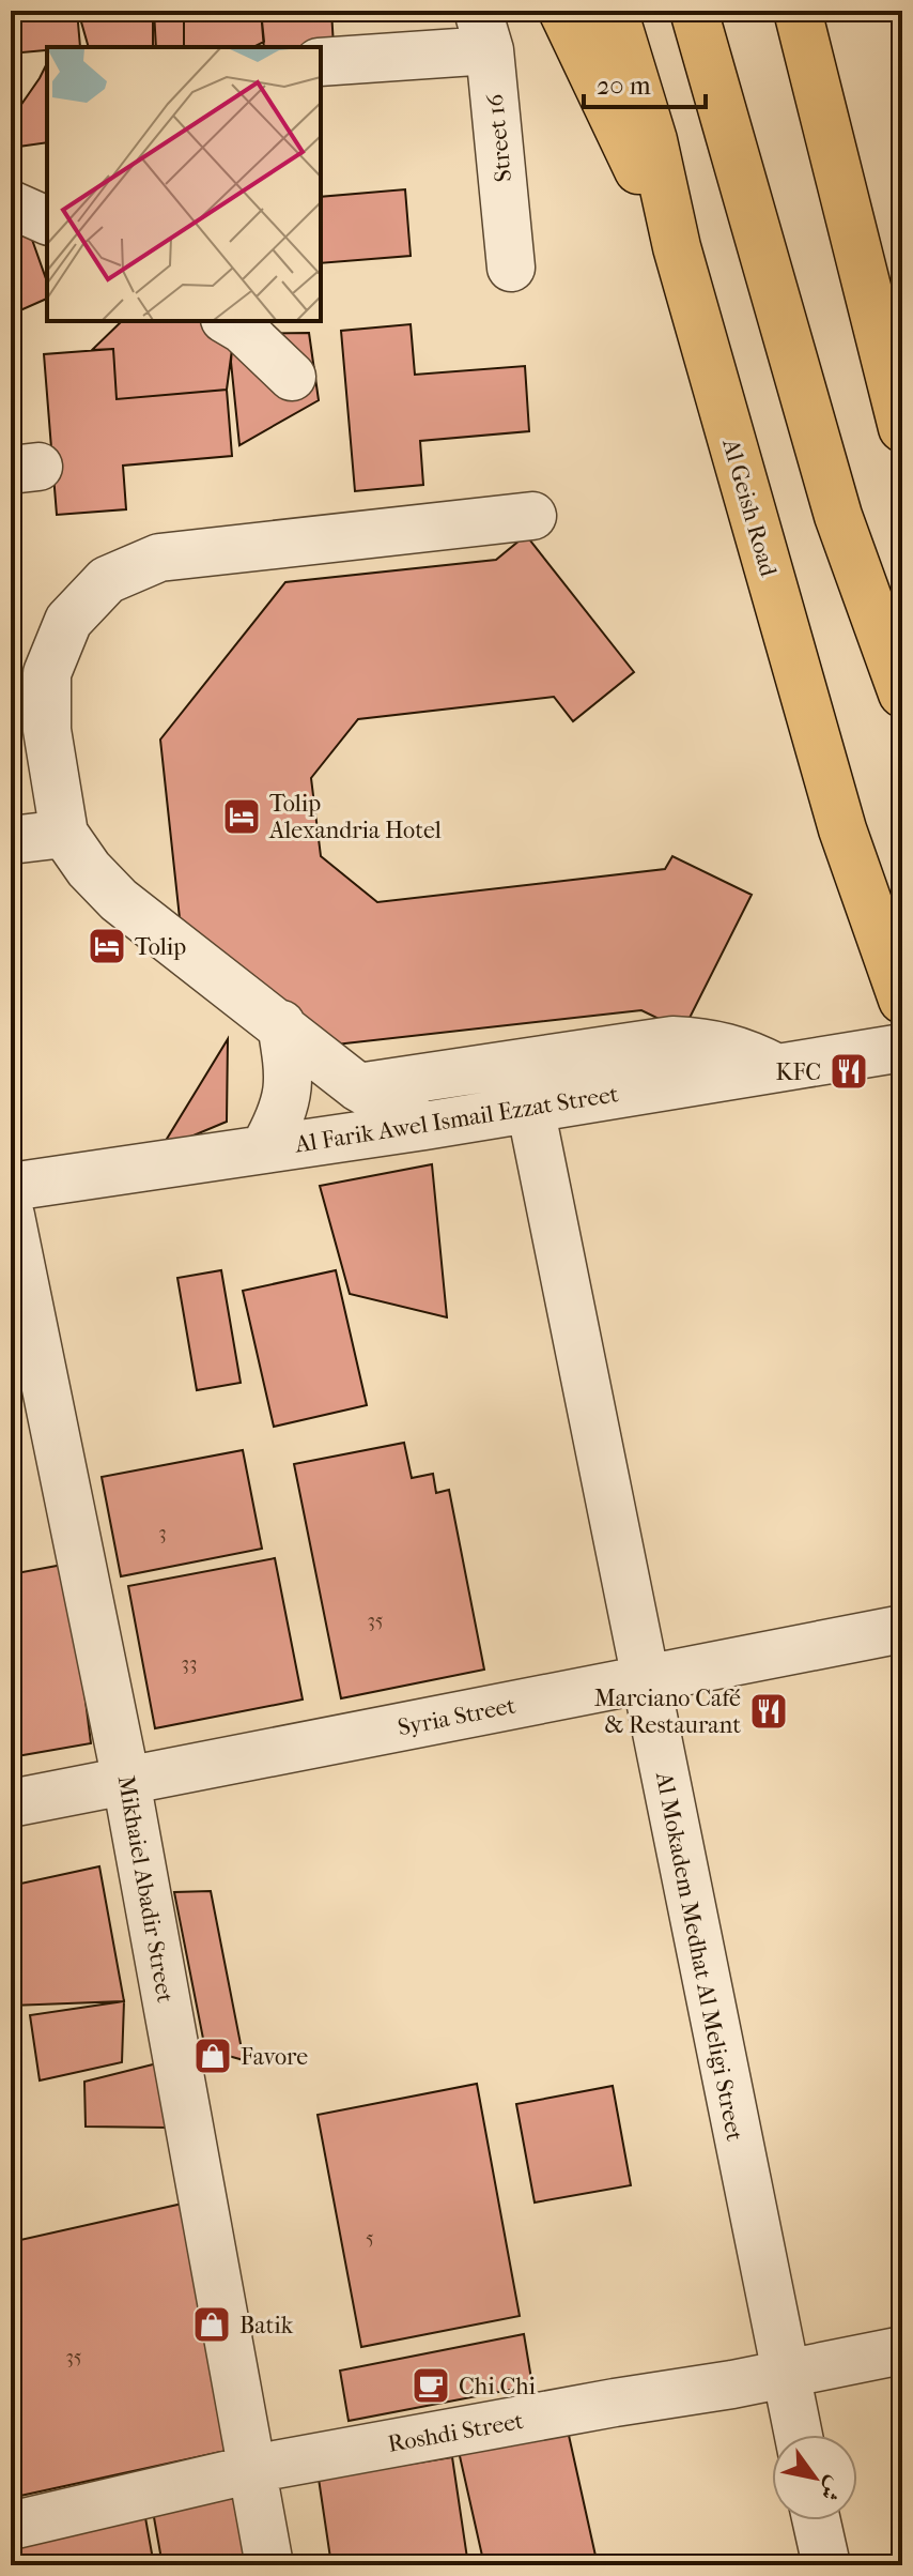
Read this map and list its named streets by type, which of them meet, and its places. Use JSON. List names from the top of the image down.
{
  "streets": {
    "highway": ["Al Geish Road"],
    "street": [
      "Street 16",
      "Al Farik Awel Ismail Ezzat Street",
      "Syria Street",
      "Mikhaiel Abadir Street",
      "Al Mokadem Medhat Al Meligi Street",
      "Roshdi Street"
    ]
  },
  "crossings": [
    ["Al Farik Awel Ismail Ezzat Street", "Al Mokadem Medhat Al Meligi Street"],
    ["Syria Street", "Mikhaiel Abadir Street"],
    ["Syria Street", "Al Mokadem Medhat Al Meligi Street"],
    ["Mikhaiel Abadir Street", "Roshdi Street"],
    ["Al Mokadem Medhat Al Meligi Street", "Roshdi Street"]
  ],
  "places": {
    "hotel": ["Tolip Alexandria Hotel", "Tolip"],
    "restaurant": ["KFC", "Marciano Café & Restaurant"],
    "shop": ["Favore", "Batik"],
    "cafe": ["Chi Chi"]
  },
  "house_numbers": [
    "3",
    "35",
    "33",
    "5",
    "35"
  ],
  "scale_bar": "20 m",
  "north": "bottom right"
}
